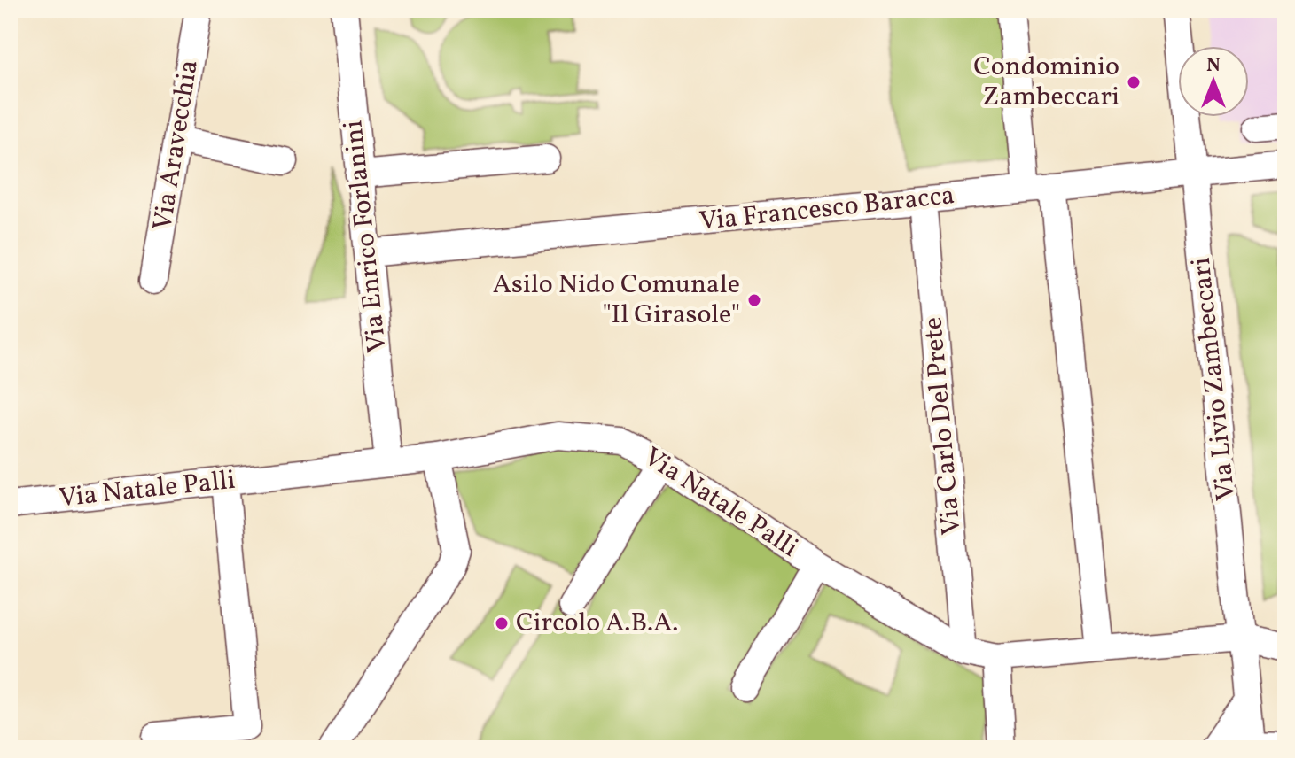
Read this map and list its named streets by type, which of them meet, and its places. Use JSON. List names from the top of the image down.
{
  "streets": {
    "street": [
      "Via Aravecchia",
      "Via Francesco Baracca",
      "Via Enrico Forlanini",
      "Via Livio Zambeccari",
      "Via Carlo Del Prete",
      "Via Natale Palli"
    ]
  },
  "crossings": [
    ["Via Francesco Baracca", "Via Enrico Forlanini"],
    ["Via Francesco Baracca", "Via Livio Zambeccari"],
    ["Via Francesco Baracca", "Via Carlo Del Prete"],
    ["Via Enrico Forlanini", "Via Natale Palli"],
    ["Via Livio Zambeccari", "Via Natale Palli"],
    ["Via Carlo Del Prete", "Via Natale Palli"]
  ],
  "places": ["Condominio Zambeccari", "Asilo Nido Comunale \"Il Girasole\"", "Circolo A.B.A."],
  "north": "top"
}
